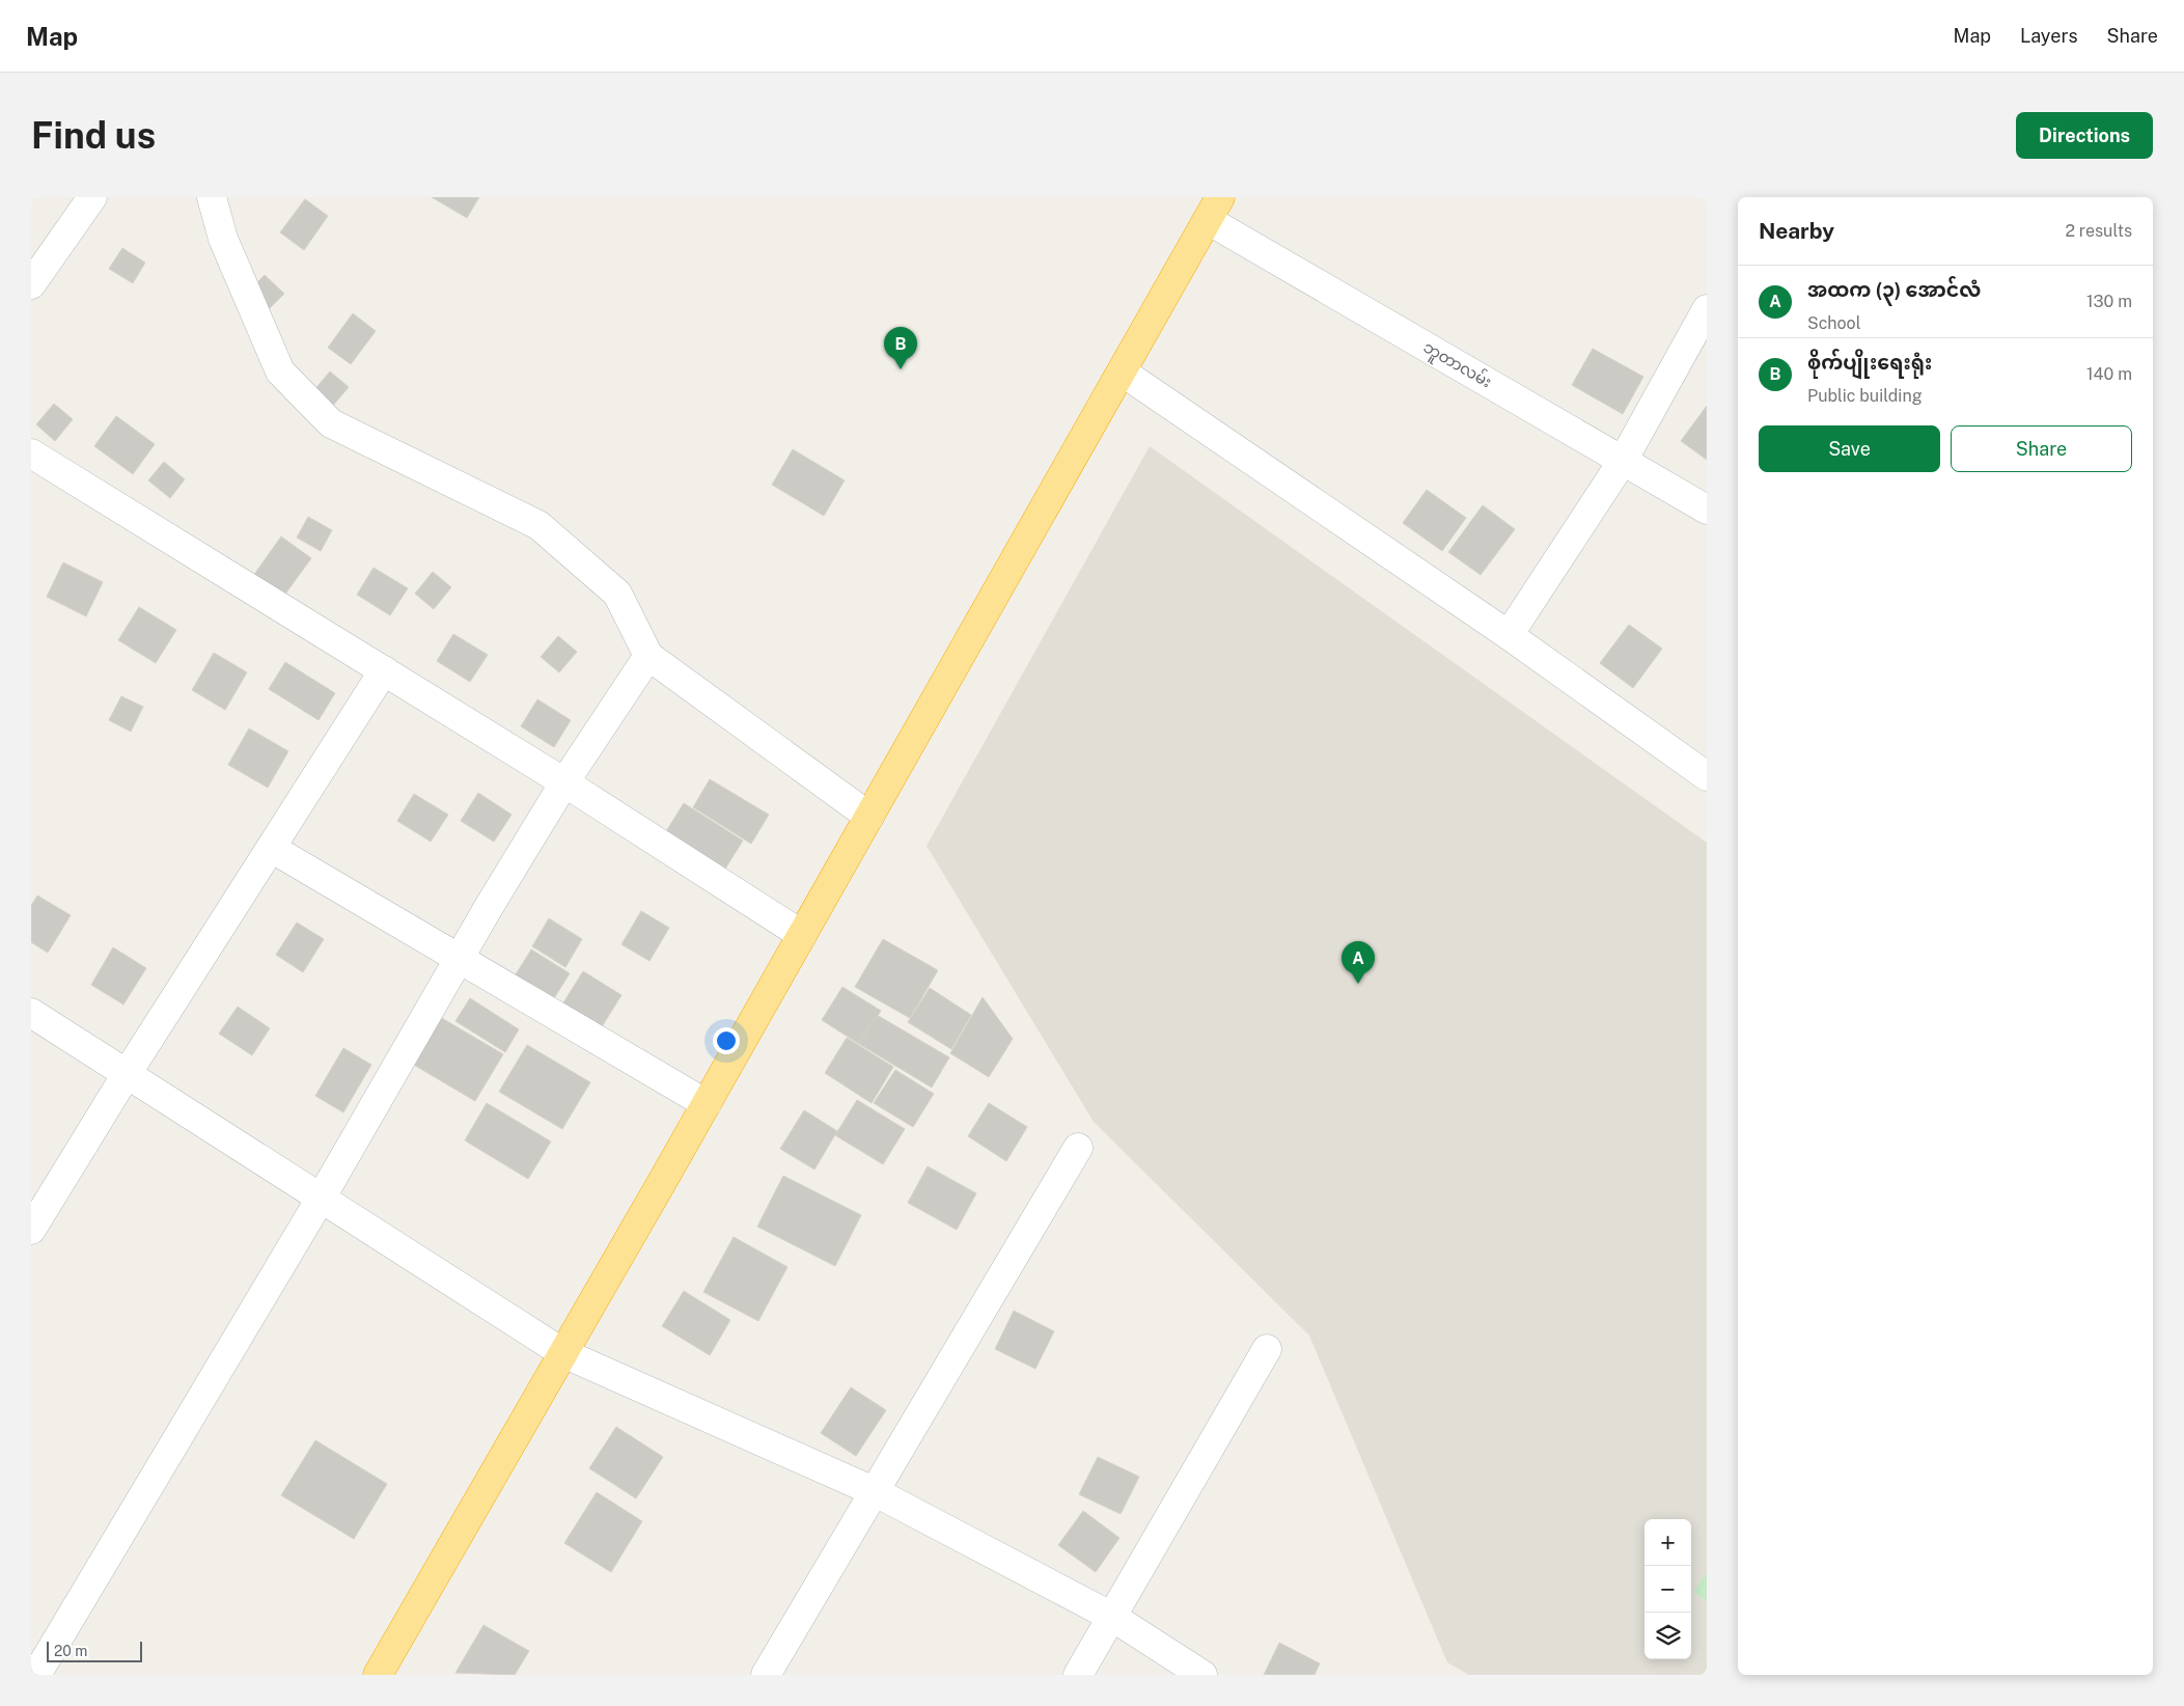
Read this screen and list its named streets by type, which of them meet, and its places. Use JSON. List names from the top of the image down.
{
  "streets": {
    "street": ["ဘူတာလမ်း"]
  },
  "scale_bar": "20 m",
  "page": {
    "header": "Map",
    "nav": ["Map", "Layers", "Share"],
    "buttons": [
      "Directions",
      ["Save", "Share"]
    ],
    "title": "Find us",
    "heading": ["Nearby", "2 results"],
    "list": [
      {
        "mark": "A",
        "name": "အထက (၃) အောင်လံ",
        "note": "School",
        "value": "130 m"
      },
      {
        "mark": "B",
        "name": "စိုက်ပျိုးရေးရုံး",
        "note": "Public building",
        "value": "140 m"
      }
    ],
    "pins": ["B", "A"],
    "map_buttons": ["+", "−"],
    "scale": "20 m"
  }
}
